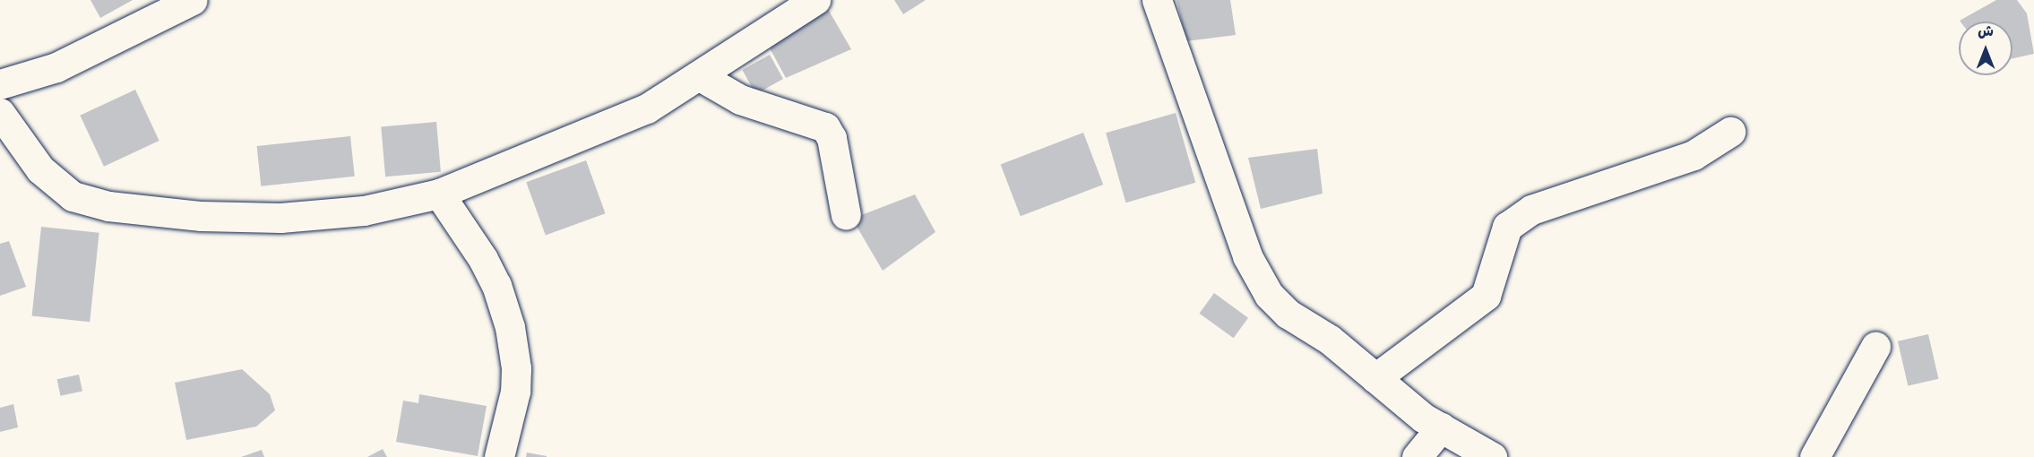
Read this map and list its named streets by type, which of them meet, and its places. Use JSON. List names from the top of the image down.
{
  "north": "top"
}
